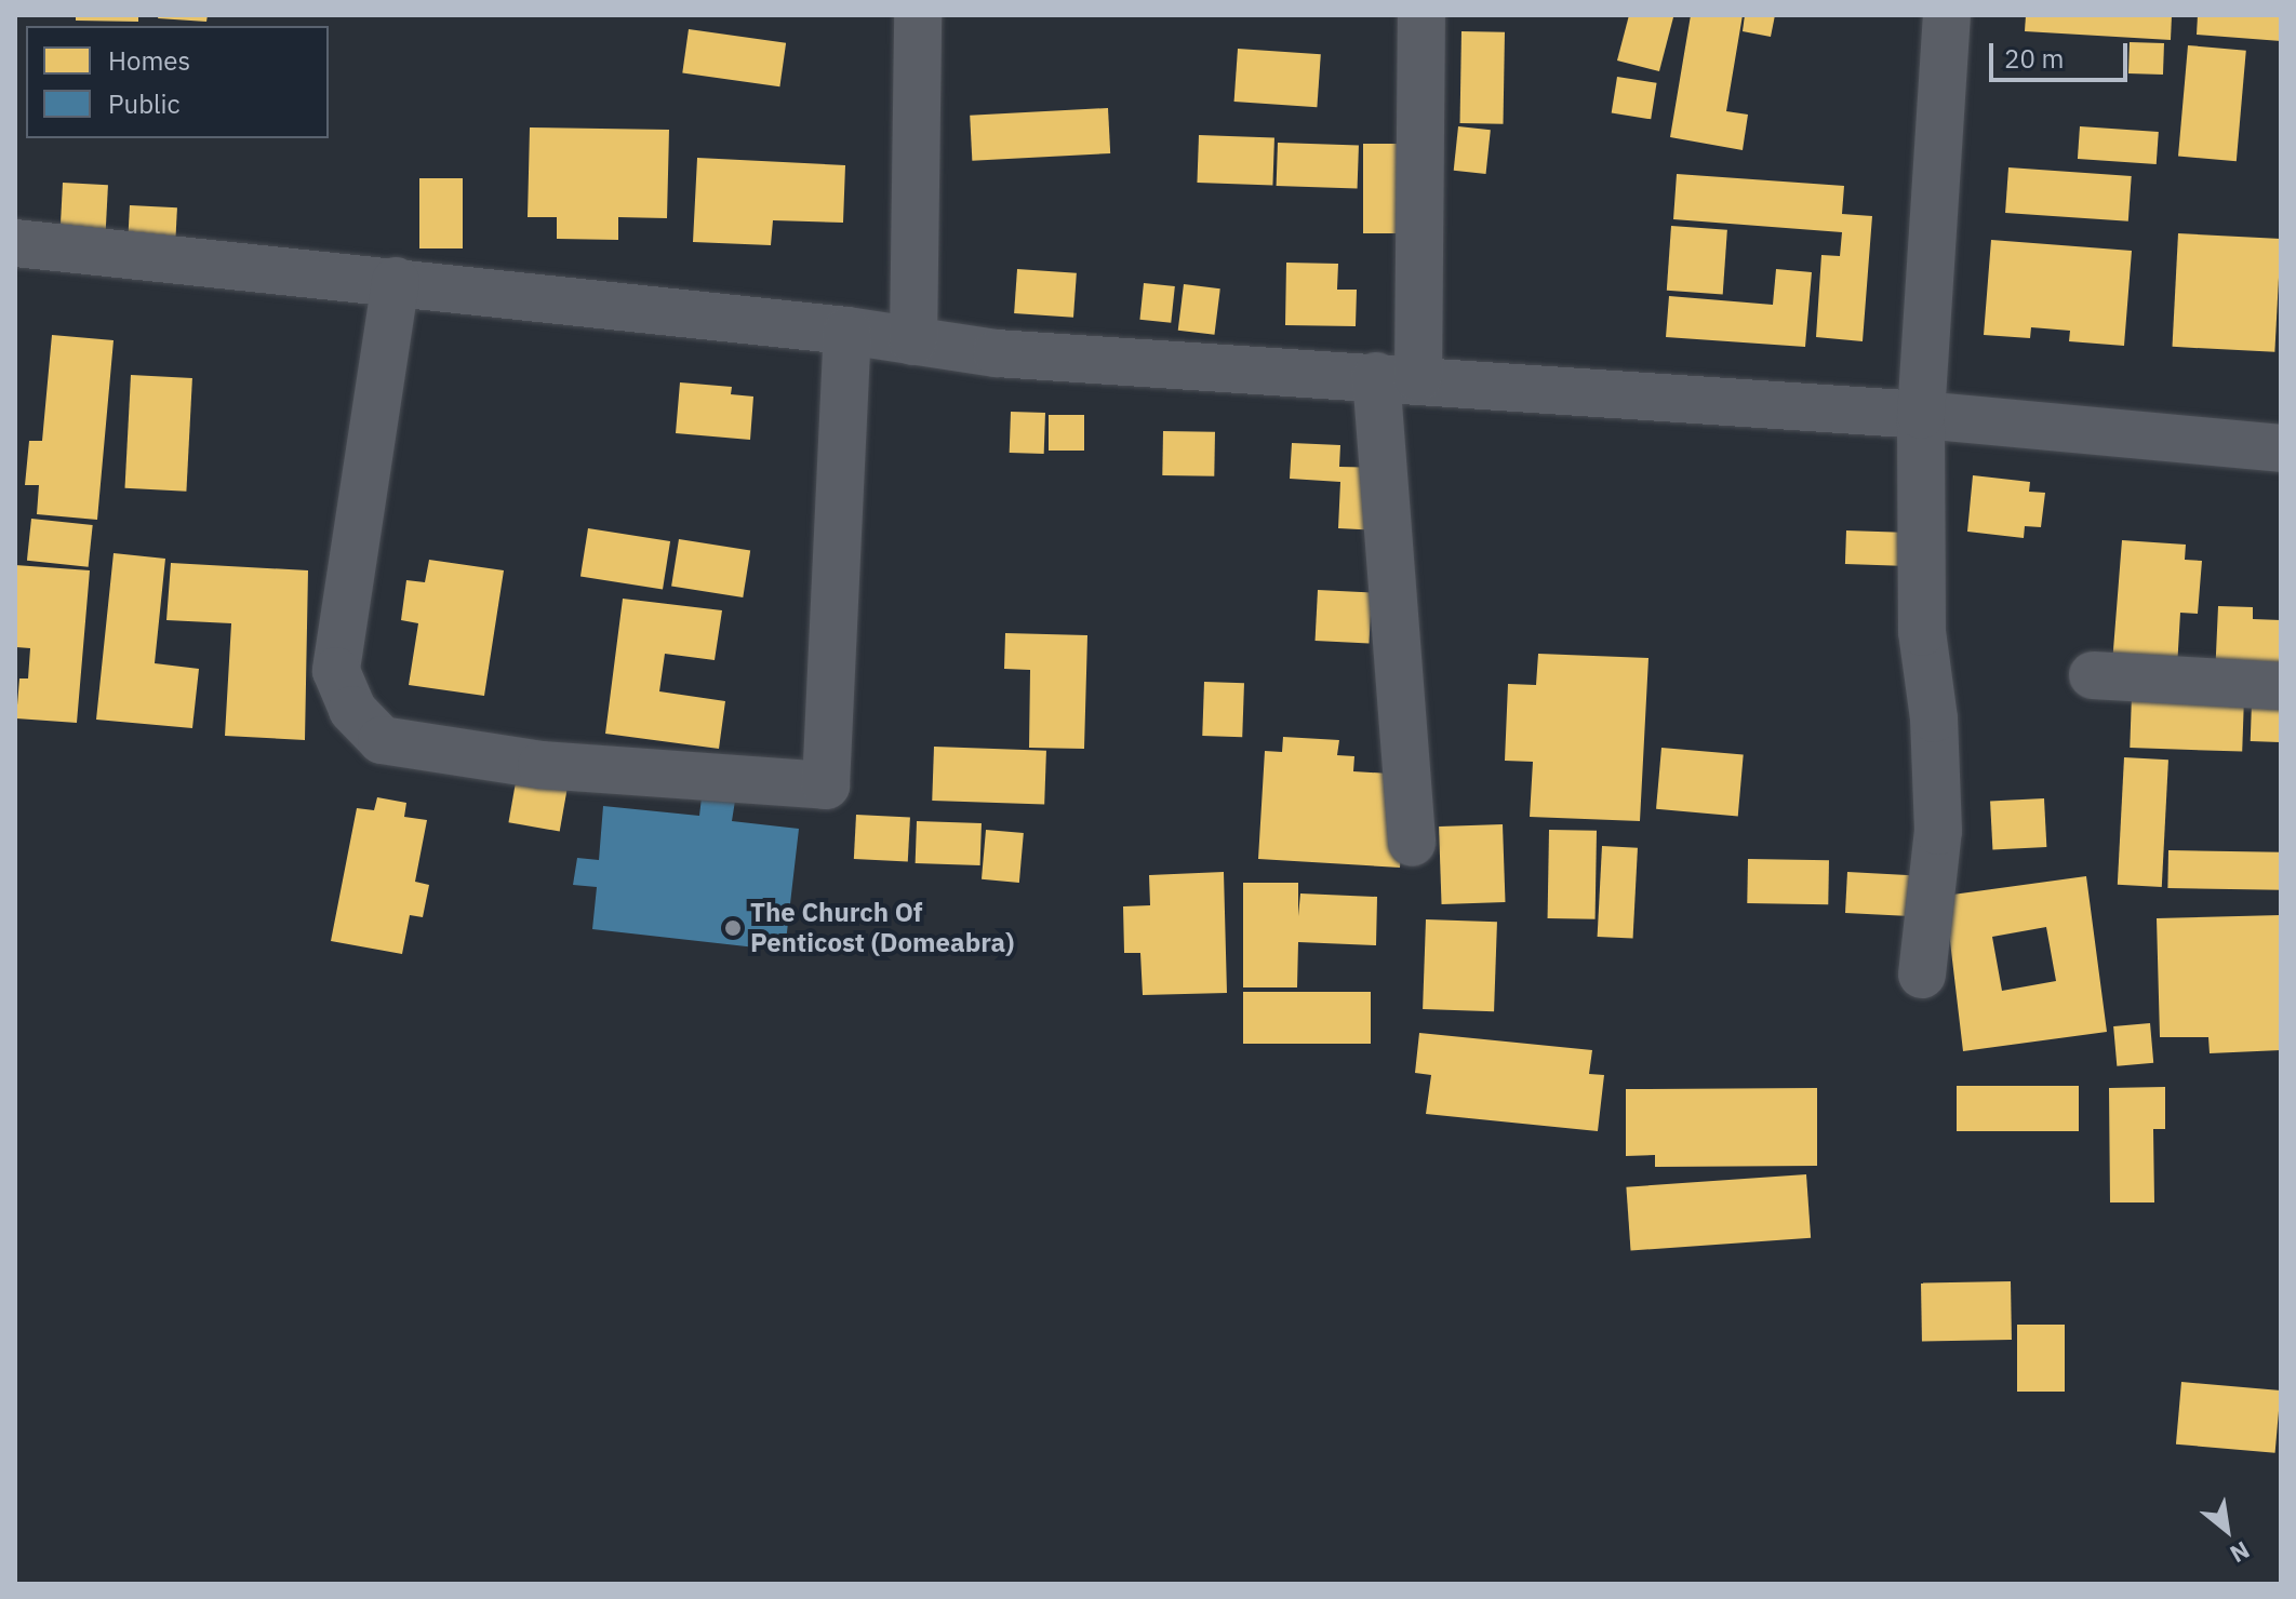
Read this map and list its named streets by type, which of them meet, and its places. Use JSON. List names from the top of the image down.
{
  "places": ["The Church Of Penticost (Domeabra)"],
  "legend": ["Homes", "Public"],
  "scale_bar": "20 m",
  "north": "bottom right"
}
